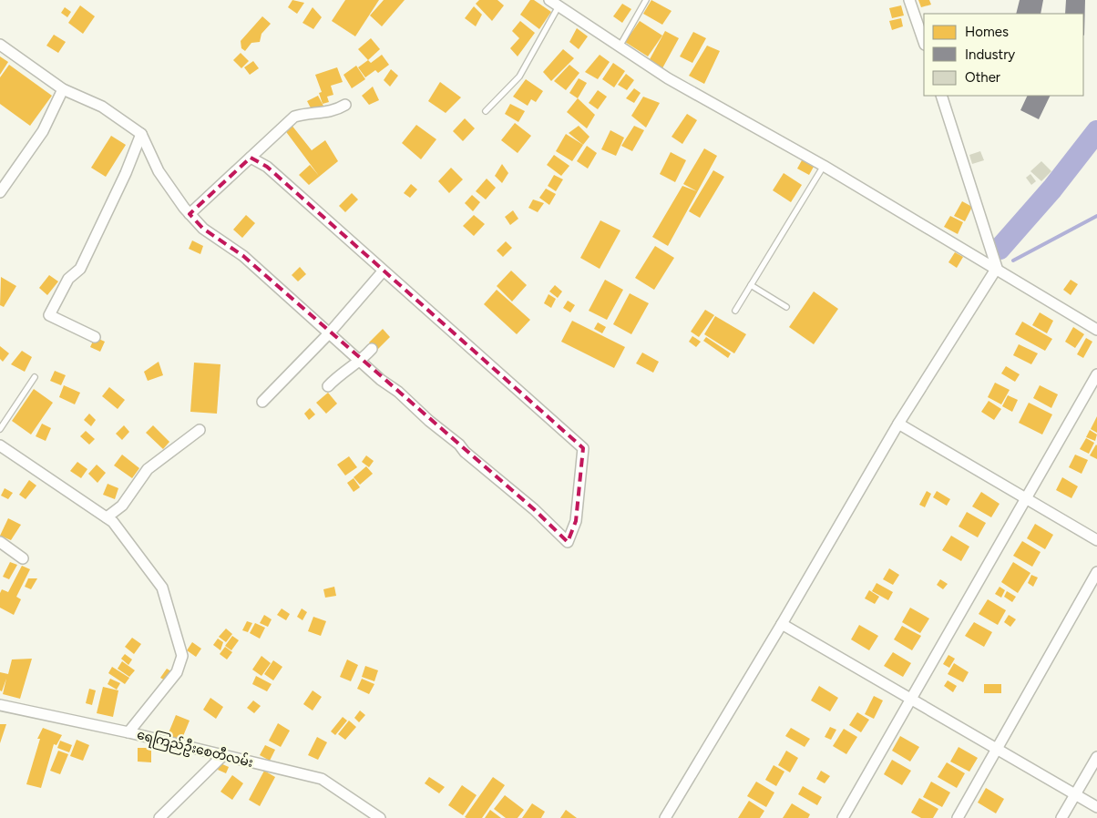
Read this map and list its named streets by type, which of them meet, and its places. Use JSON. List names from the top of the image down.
{
  "streets": {
    "street": ["ရေကြည်ဦးစေတီလမ်း"]
  },
  "legend": ["Homes", "Industry", "Other"]
}
